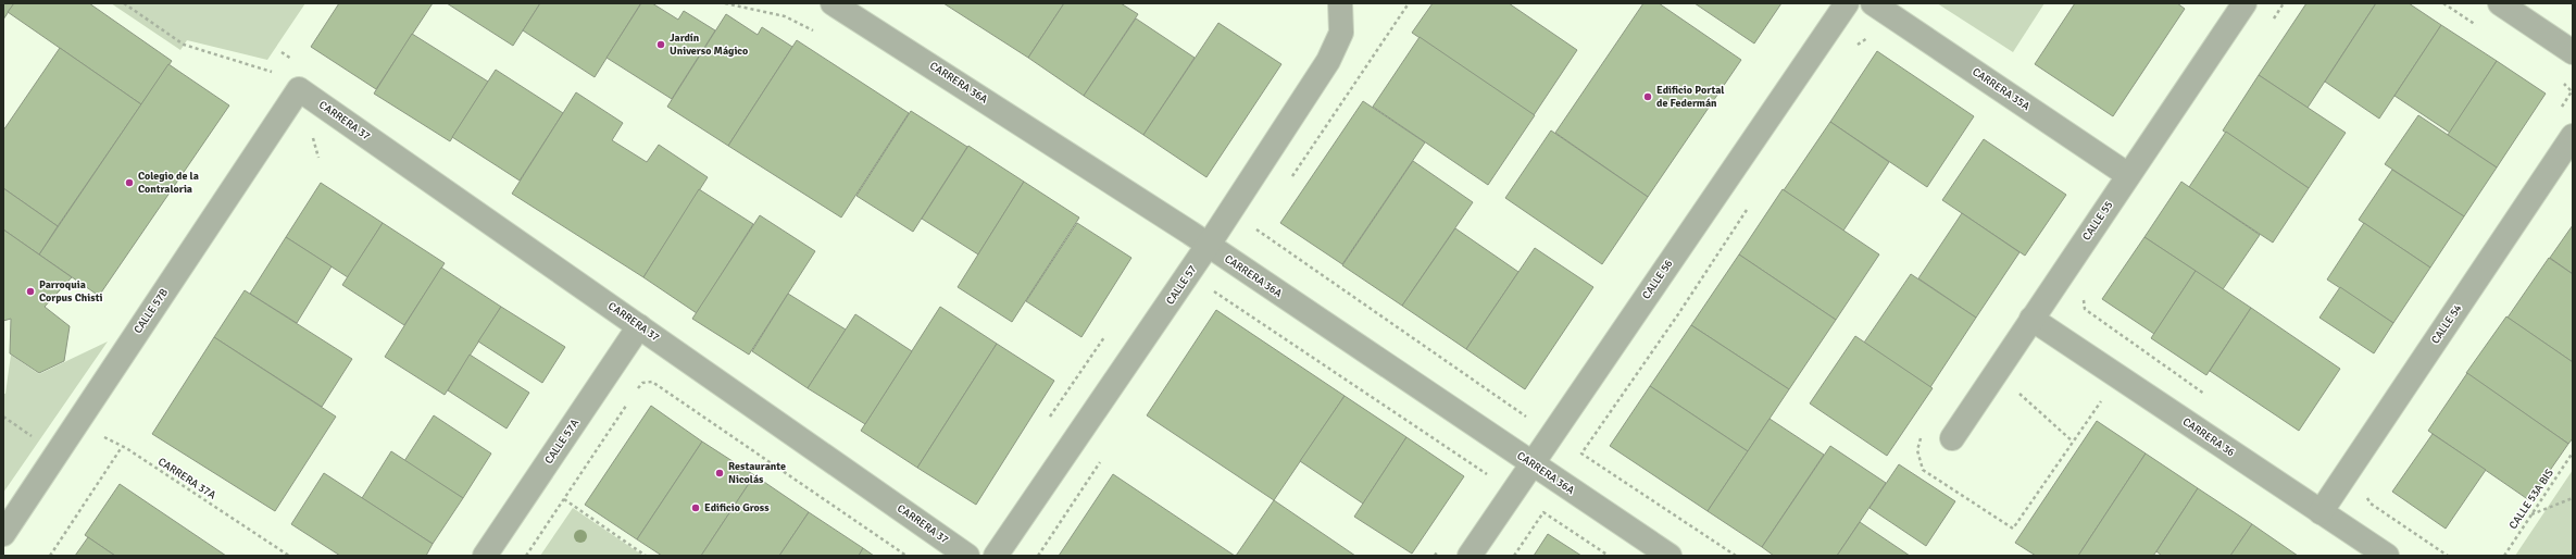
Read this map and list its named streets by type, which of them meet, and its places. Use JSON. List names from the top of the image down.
{
  "streets": {
    "street": [
      "CARRERA 36A",
      "CARRERA 35A",
      "CARRERA 37",
      "CALLE 55",
      "CALLE 56",
      "CALLE 57",
      "CALLE 57B",
      "CALLE 54",
      "CARRERA 36",
      "CALLE 57A"
    ],
    "path": ["CARRERA 37A", "CALLE 53A BIS"]
  },
  "crossings": [
    ["CARRERA 36A", "CALLE 56"],
    ["CARRERA 36A", "CALLE 57"],
    ["CARRERA 35A", "CALLE 55"],
    ["CARRERA 37", "CALLE 57B"],
    ["CARRERA 37", "CALLE 57A"],
    ["CALLE 55", "CARRERA 36"],
    ["CALLE 57B", "CARRERA 37A"],
    ["CALLE 54", "CARRERA 36"]
  ],
  "places": [
    "Jardín Universo Mágico",
    "Edificio Portal de Federmán",
    "Colegio de la Contraloria",
    "Parroquia Corpus Chisti",
    "Restaurante Nicolás",
    "Edificio Gross"
  ]
}
